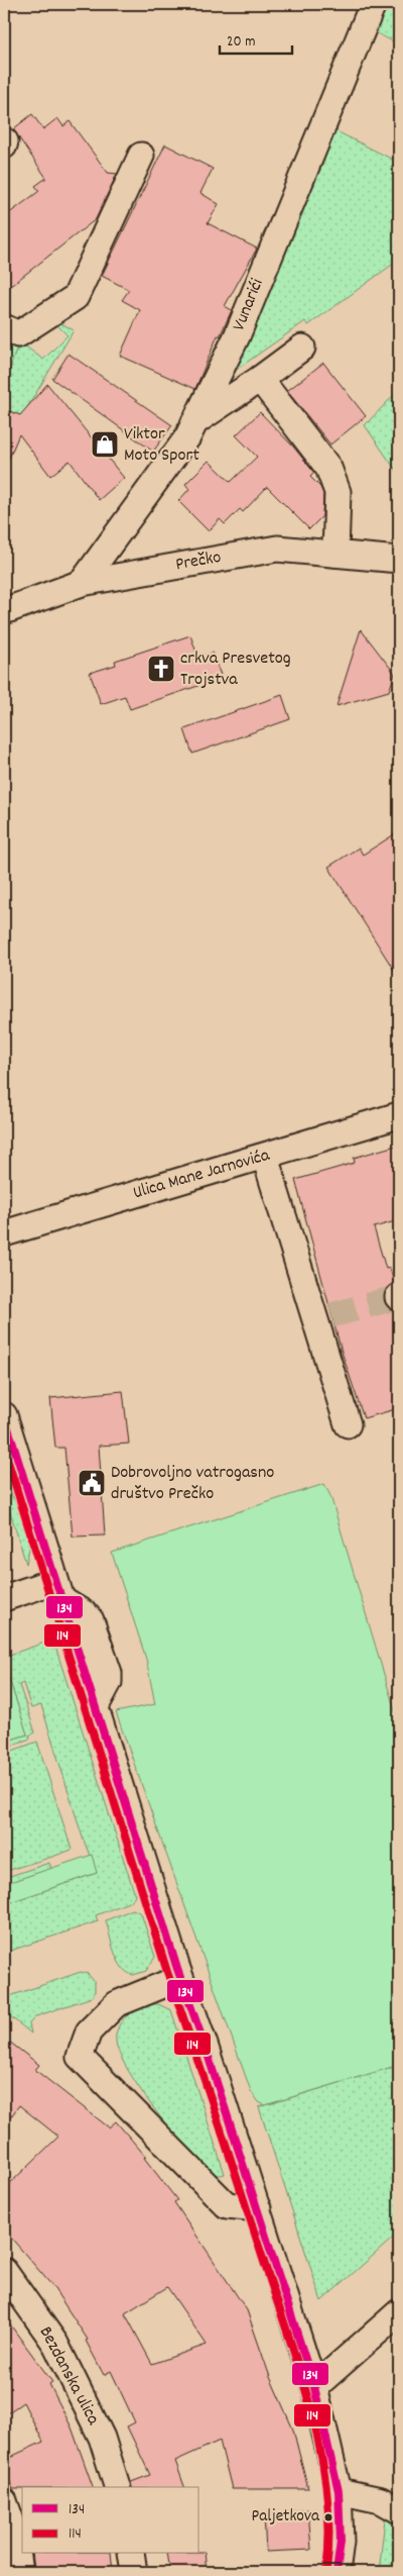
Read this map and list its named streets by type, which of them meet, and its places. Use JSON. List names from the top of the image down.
{
  "streets": {
    "street": [
      "Vunarići",
      "Prečko",
      "Ulica Mane Jarnovića",
      "Bezdanska ulica"
    ]
  },
  "crossings": [
    ["Vunarići", "Prečko"]
  ],
  "places": {
    "shop": ["Viktor Moto Sport"],
    "church": ["crkva Presvetog Trojstva"],
    "public building": ["Dobrovoljno vatrogasno društvo Prečko"],
    "other": ["Paljetkova"]
  },
  "lines": ["transit line 134", "transit line 114"],
  "legend": ["134", "114"],
  "scale_bar": "20 m"
}
